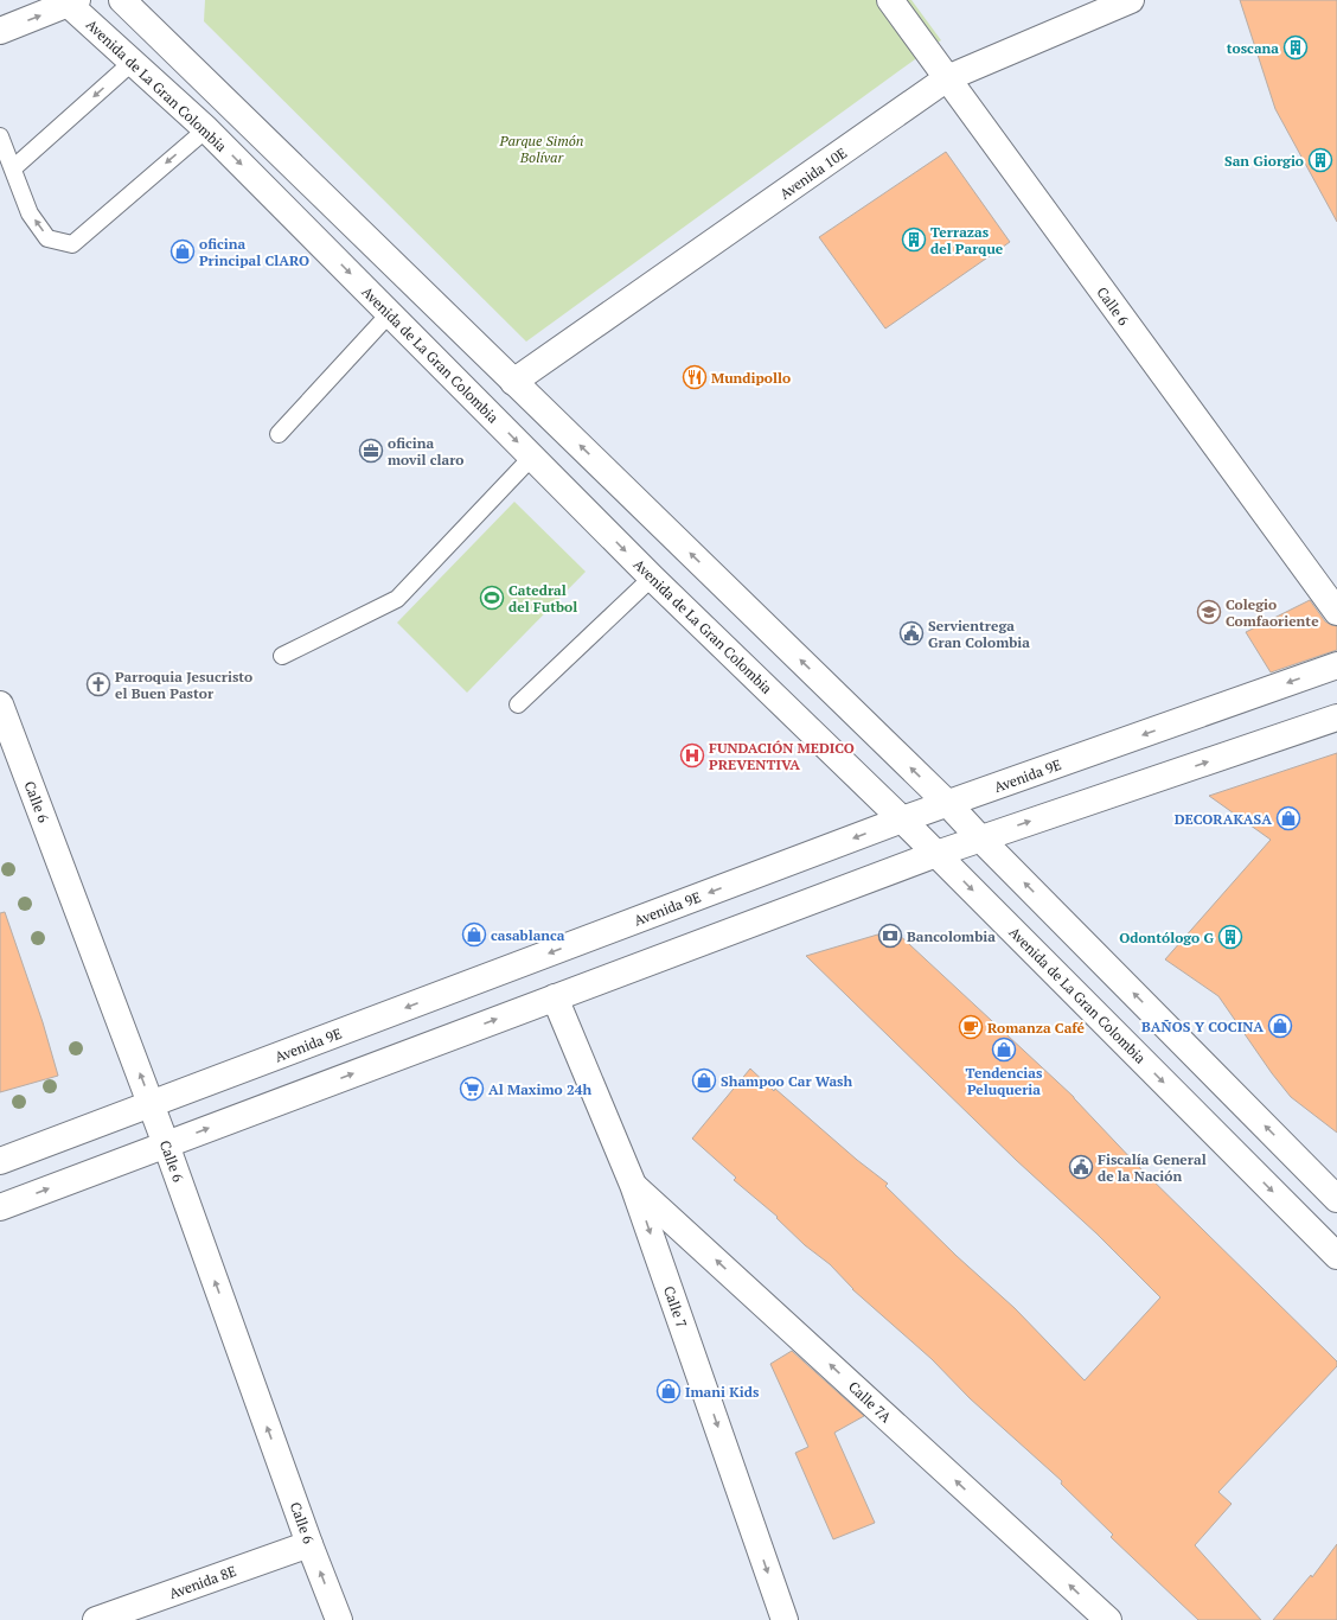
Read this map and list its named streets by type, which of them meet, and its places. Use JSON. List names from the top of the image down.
{
  "streets": {
    "street": [
      "Avenida de La Gran Colombia",
      "Avenida 10E",
      "Calle 6",
      "Avenida 9E",
      "Calle 7",
      "Calle 7A",
      "Avenida 8E"
    ]
  },
  "crossings": [
    ["Avenida de La Gran Colombia", "Avenida 9E"],
    ["Avenida 10E", "Calle 6"],
    ["Calle 6", "Avenida 9E"],
    ["Calle 6", "Avenida 8E"],
    ["Calle 7", "Calle 7A"]
  ],
  "one_way": ["Calle 6", "Calle 7", "Calle 7A"],
  "parks": ["Parque Simón Bolívar"],
  "places": {
    "building": [
      "toscana",
      "San Giorgio",
      "Terrazas del Parque",
      "Odontólogo G"
    ],
    "shop": [
      "oficina Principal ClARO",
      "DECORAKASA",
      "casablanca",
      "BAÑOS Y COCINA",
      "Tendencias Peluqueria",
      "Shampoo Car Wash",
      "Imani Kids"
    ],
    "restaurant": ["Mundipollo"],
    "office": ["oficina movil claro"],
    "sports": ["Catedral del Futbol"],
    "school or university": ["Colegio Comfaoriente"],
    "public building": ["Servientrega Gran Colombia", "Fiscalía General de la Nación"],
    "church": ["Parroquia Jesucristo el Buen Pastor"],
    "hospital": ["FUNDACIÓN MEDICO PREVENTIVA"],
    "bank": ["Bancolombia"],
    "cafe": ["Romanza Café"],
    "supermarket": ["Al Maximo 24h"]
  }
}
